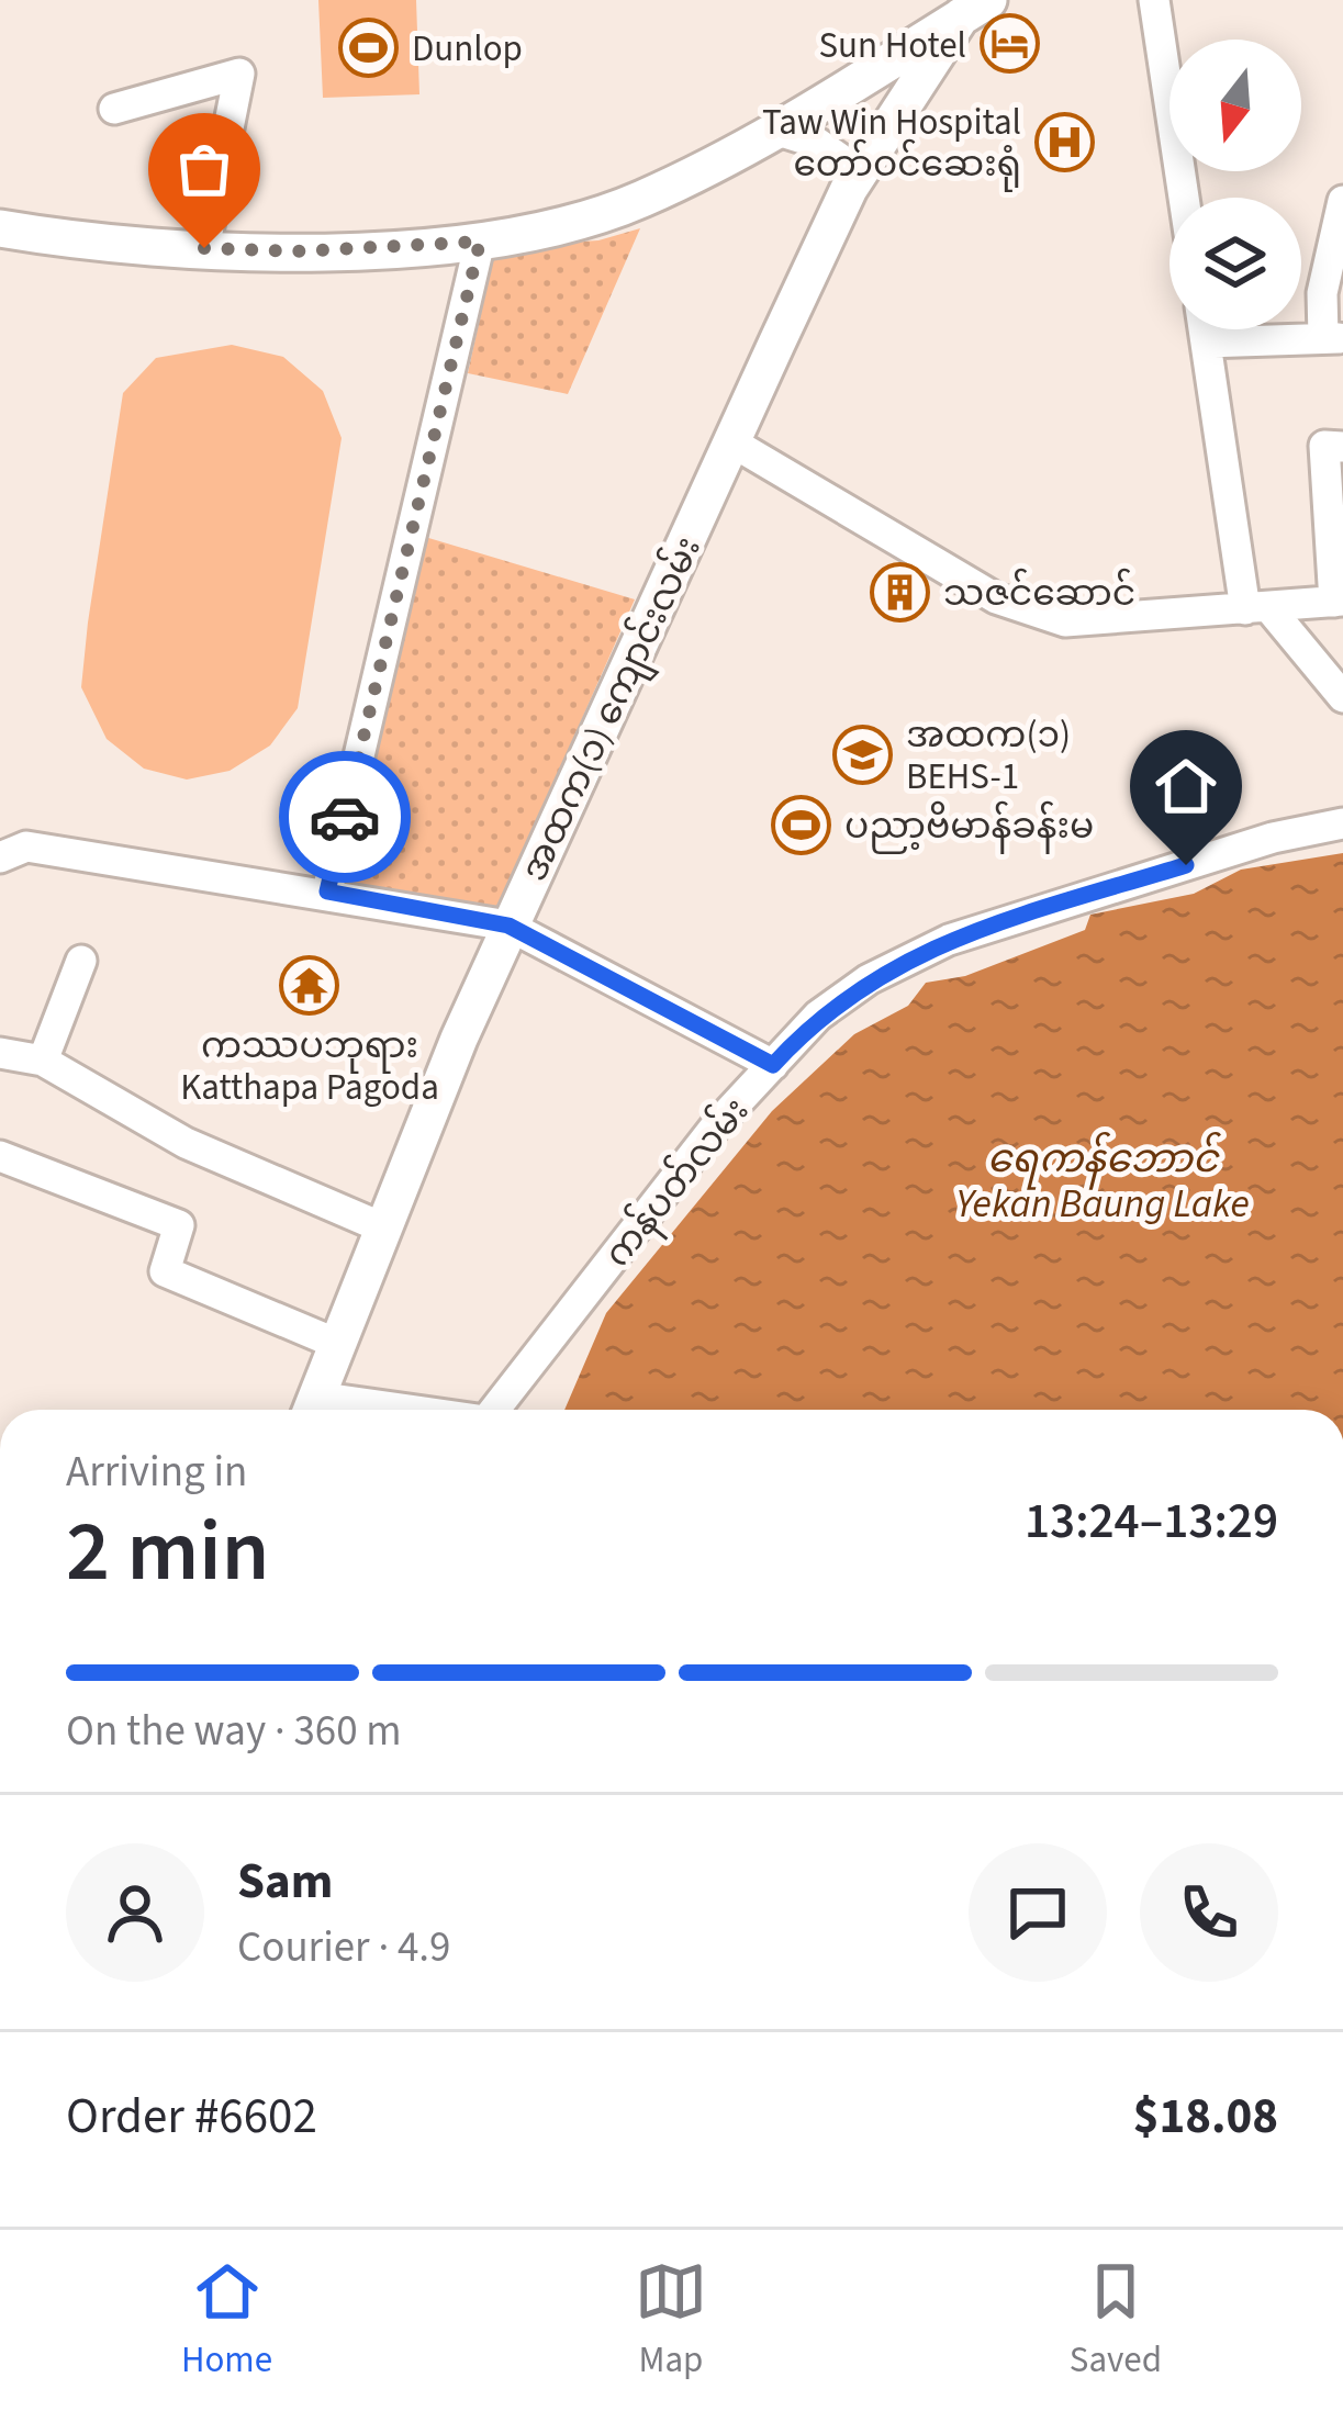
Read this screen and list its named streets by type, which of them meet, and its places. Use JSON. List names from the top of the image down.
{
  "streets": {
    "main road": ["အထက(၁) ကျောင်းလမ်း"],
    "street": ["ကန်ပတ်လမ်း"]
  },
  "water": ["ရေကန်ဘောင် Yekan Baung Lake"],
  "places": {
    "hotel": ["Sun Hotel"],
    "sports": ["Dunlop", "ပညာ့ဗိမာန်ခန်းမ"],
    "hospital": ["Taw Win Hospital တော်ဝင်ဆေးရုံ"],
    "building": ["သဇင်ဆောင်"],
    "school or university": ["အထက(၁) BEHS-1"],
    "temple": ["ကဿပဘုရား Katthapa Pagoda"]
  },
  "north": "bottom",
  "page": {
    "heading": ["2 min", "Arriving in", "13:24–13:29"],
    "panel": [
      "Sam",
      "Courier · 4.9",
      "Order #6602",
      "$18.08"
    ],
    "bar": "On the way · 360 m",
    "tabs": ["Home", "Map", "Saved"]
  }
}
